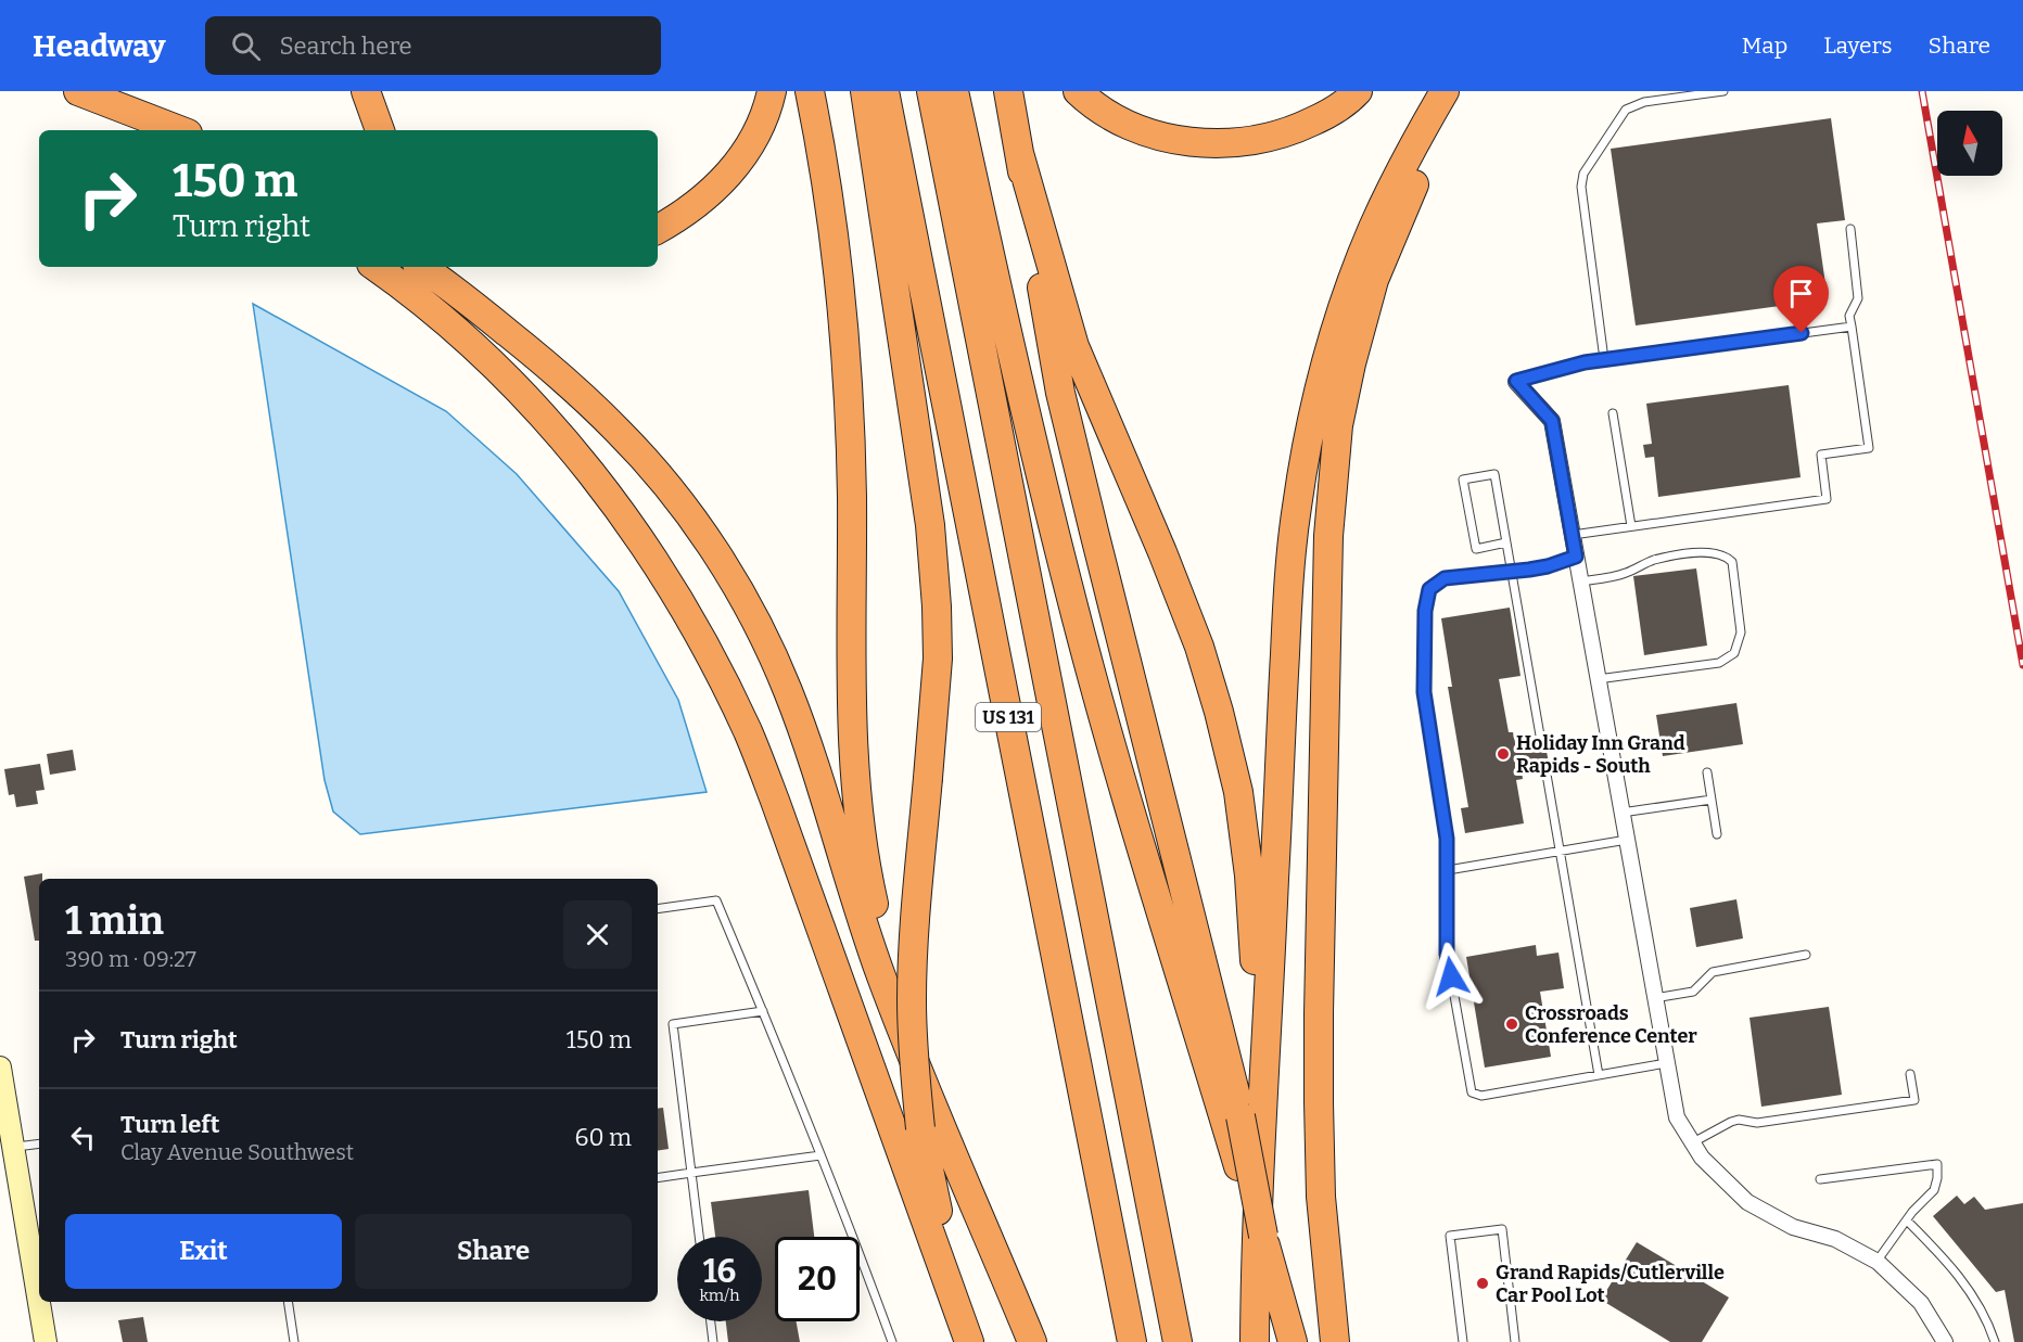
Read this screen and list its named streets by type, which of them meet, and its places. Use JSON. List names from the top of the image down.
{
  "streets": {
    "highway": ["US 131"]
  },
  "places": ["Holiday Inn Grand Rapids - South", "Crossroads Conference Center", "Grand Rapids/Cutlerville Car Pool Lot"],
  "north": "top",
  "page": {
    "header": "Headway",
    "search": "Search here",
    "nav": ["Map", "Layers", "Share"],
    "turn": ["150 m", "Turn right"],
    "heading": ["1 min", "390 m · 09:27"],
    "list": [
      {
        "name": "Turn right",
        "value": "150 m"
      },
      {
        "name": "Turn left",
        "note": "Clay Avenue Southwest",
        "value": "60 m"
      }
    ],
    "buttons": ["Exit", "Share"],
    "speed": "16 km/h",
    "limit": "20"
  }
}
